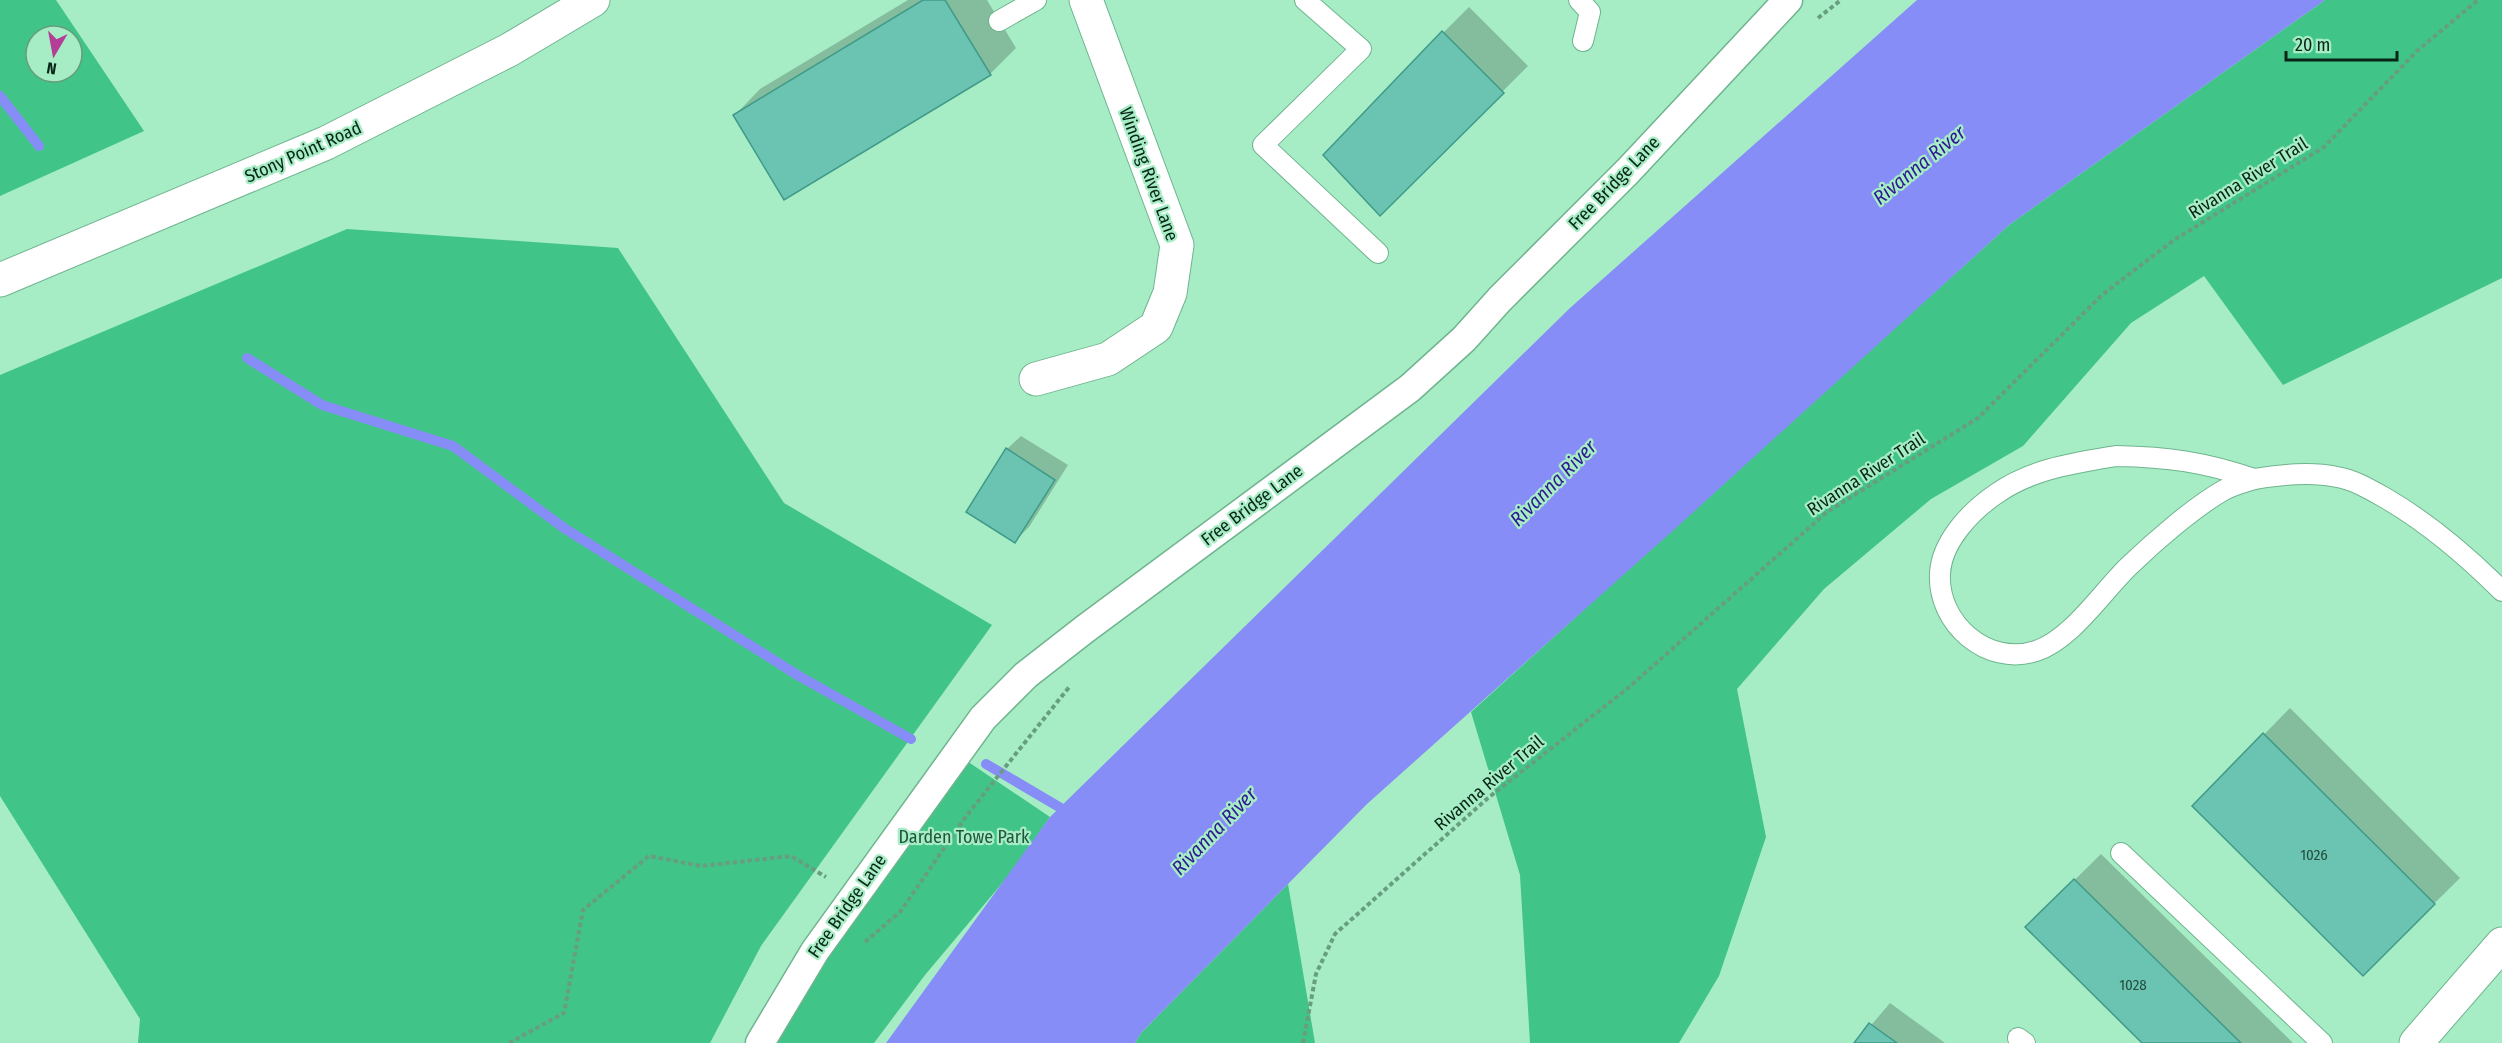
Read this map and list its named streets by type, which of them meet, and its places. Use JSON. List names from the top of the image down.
{
  "streets": {
    "main road": ["Stony Point Road", "Winding River Lane"],
    "street": ["Free Bridge Lane"],
    "path": ["Rivanna River Trail"]
  },
  "water": ["Rivanna River"],
  "parks": ["Darden Towe Park"],
  "house_numbers": ["1026", "1028"],
  "scale_bar": "20 m",
  "north": "bottom"
}
